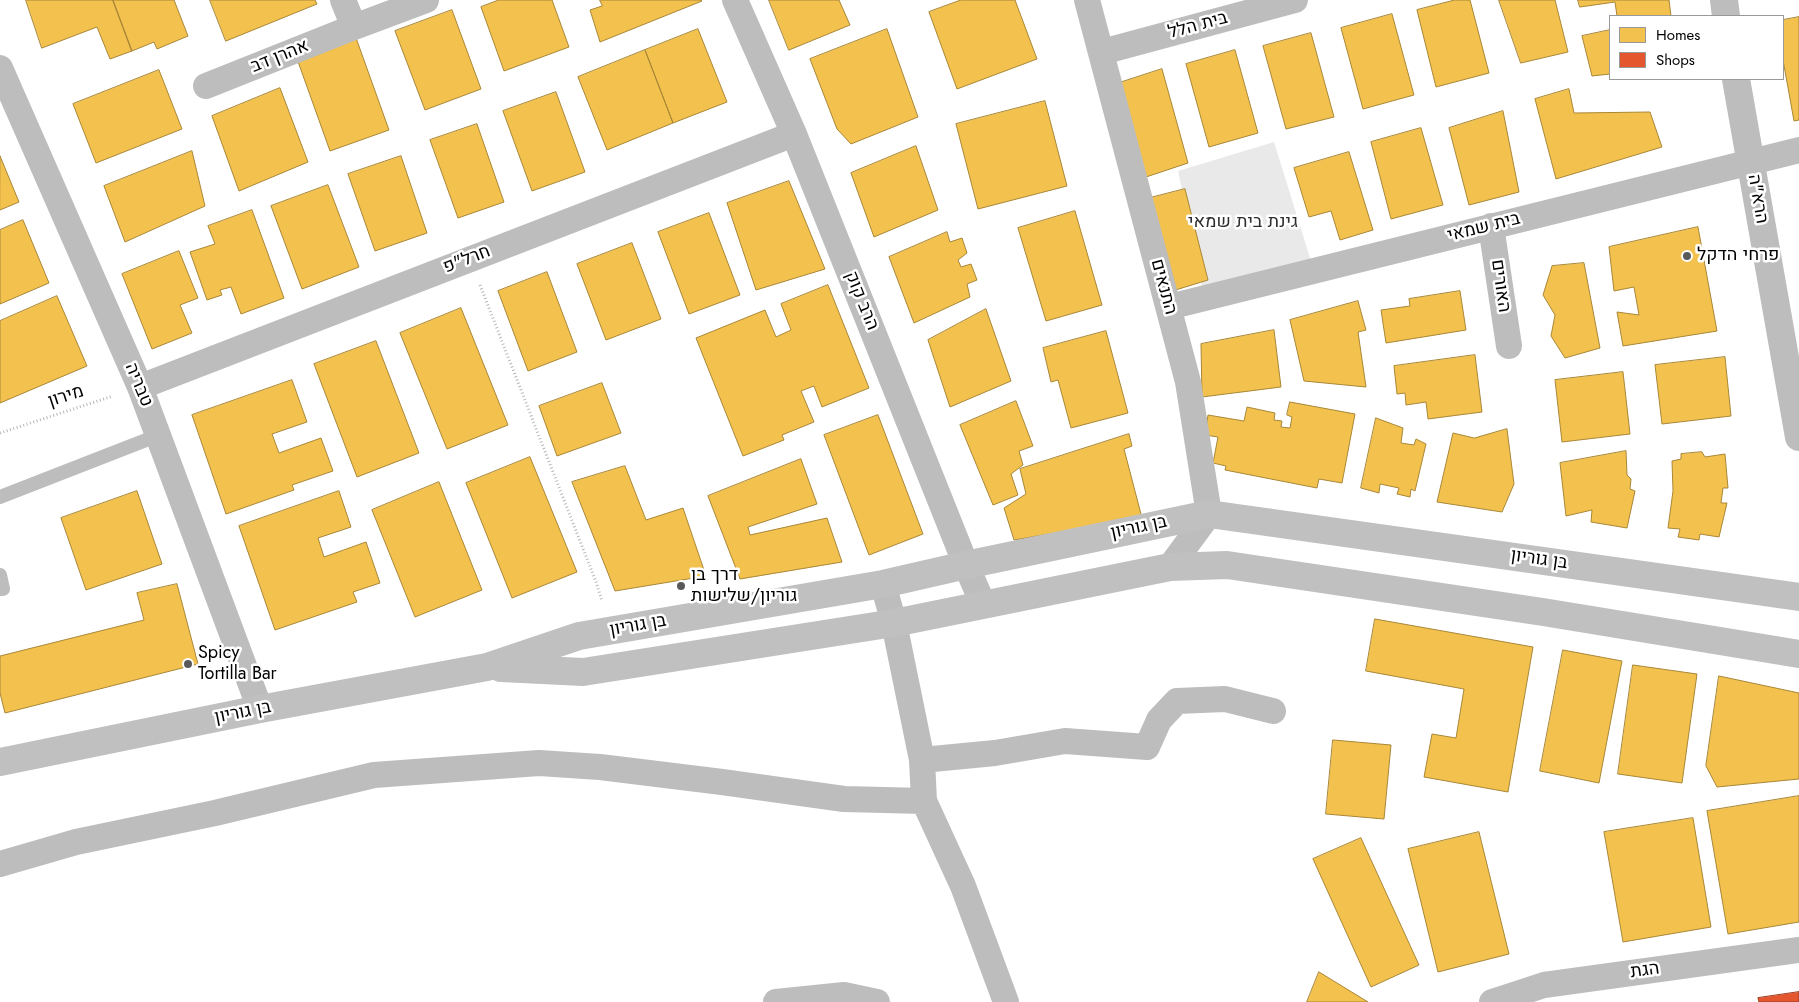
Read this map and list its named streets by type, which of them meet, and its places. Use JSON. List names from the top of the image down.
{
  "streets": {
    "main road": ["בן גוריון"],
    "street": [
      "בית הלל",
      "אהרן דב",
      "הרא\"ה",
      "בית שמאי",
      "חרל\"פ",
      "האורים",
      "התנאים",
      "הרב קוק",
      "טבריה",
      "הגת"
    ],
    "path": ["מירון"]
  },
  "crossings": [
    ["בית הלל", "התנאים"],
    ["הרא\"ה", "בית שמאי"],
    ["בית שמאי", "האורים"],
    ["בית שמאי", "התנאים"],
    ["חרל\"פ", "הרב קוק"],
    ["חרל\"פ", "טבריה"],
    ["חרל\"פ", "מירון"],
    ["התנאים", "בן גוריון"],
    ["הרב קוק", "בן גוריון"],
    ["טבריה", "מירון"],
    ["טבריה", "בן גוריון"]
  ],
  "parks": ["גינת בית שמאי"],
  "places": ["פרחי הדקל", "דרך בן גוריון/שלישות", "Spicy Tortilla Bar"],
  "legend": ["Homes", "Shops"]
}
